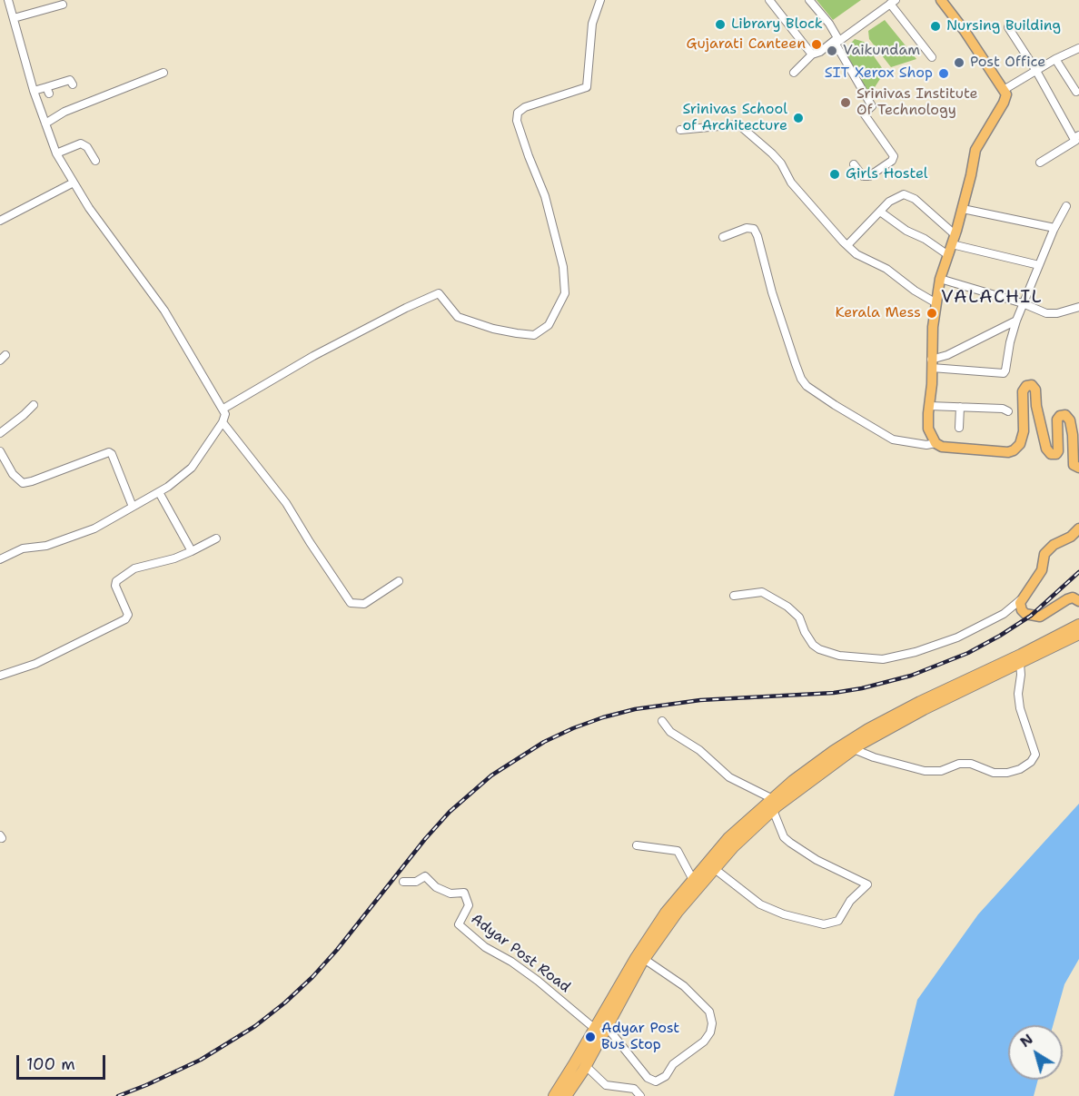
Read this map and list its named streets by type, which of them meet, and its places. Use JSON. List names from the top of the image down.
{
  "streets": {
    "street": ["Adyar Post Road"]
  },
  "districts": ["VALACHIL"],
  "places": [
    "Library Block",
    "Nursing Building",
    "Gujarati Canteen",
    "Vaikundam",
    "Post Office",
    "SIT Xerox Shop",
    "Srinivas Institute Of Technology",
    "Srinivas School of Architecture",
    "Girls Hostel",
    "Kerala Mess",
    "Adyar Post Bus Stop"
  ],
  "scale_bar": "100 m",
  "north": "top left"
}
